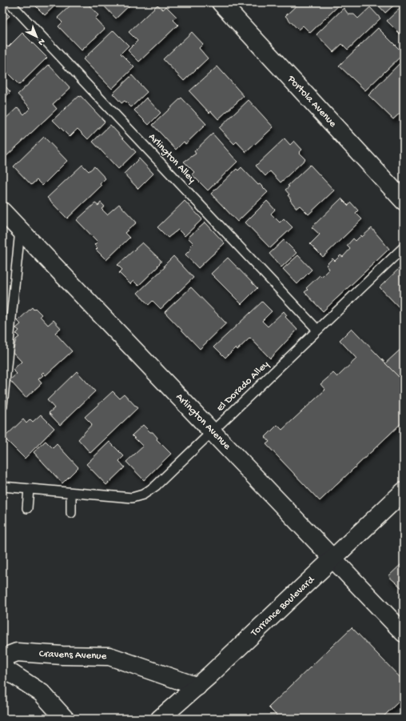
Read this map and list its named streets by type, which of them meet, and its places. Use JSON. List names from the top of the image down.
{
  "streets": {
    "street": [
      "Portola Avenue",
      "Arlington Avenue",
      "Torrance Boulevard",
      "Cravens Avenue"
    ],
    "lane": ["Arlington Alley", "El Dorado Alley"]
  },
  "crossings": [
    ["Arlington Alley", "El Dorado Alley"],
    ["El Dorado Alley", "Arlington Avenue"],
    ["Arlington Avenue", "Torrance Boulevard"],
    ["Torrance Boulevard", "Cravens Avenue"]
  ],
  "north": "bottom right"
}
